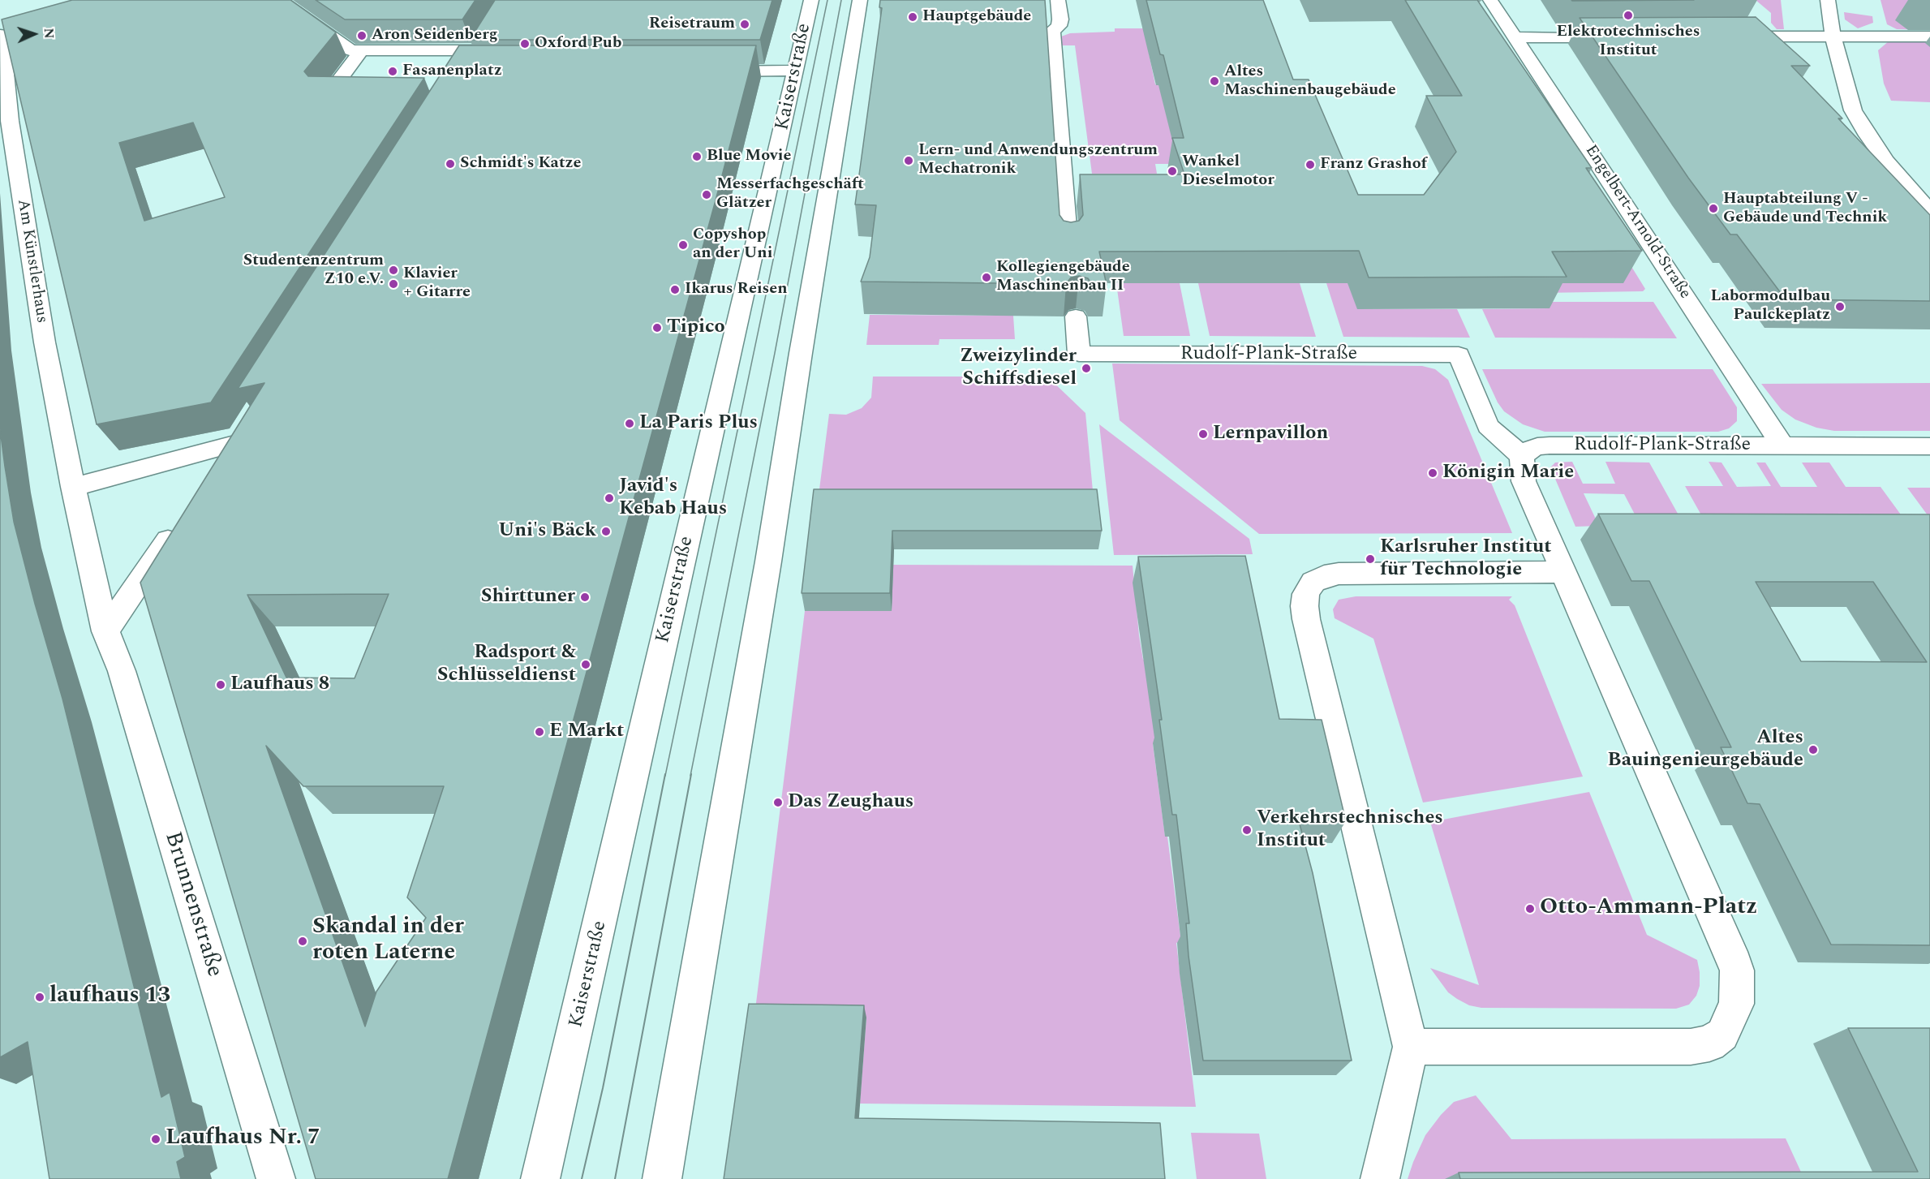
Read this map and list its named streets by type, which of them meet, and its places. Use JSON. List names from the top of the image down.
{
  "streets": {
    "street": [
      "Kaiserstraße",
      "Engelbert-Arnold-Straße",
      "Am Künstlerhaus",
      "Rudolf-Plank-Straße",
      "Brunnenstraße"
    ]
  },
  "crossings": [
    ["Engelbert-Arnold-Straße", "Rudolf-Plank-Straße"],
    ["Am Künstlerhaus", "Brunnenstraße"]
  ],
  "places": [
    "Elektrotechnisches Institut",
    "Hauptgebäude",
    "Reisetraum",
    "Aron Seidenberg",
    "Oxford Pub",
    "Fasanenplatz",
    "Altes Maschinenbaugebäude",
    "Blue Movie",
    "Lern- und Anwendungszentrum Mechatronik",
    "Schmidt's Katze",
    "Franz Grashof",
    "Wankel Dieselmotor",
    "Messerfachgeschäft Glätzer",
    "Hauptabteilung V - Gebäude und Technik",
    "Copyshop an der Uni",
    "Studentenzentrum Z10 e.V.",
    "Kollegiengebäude Maschinenbau II",
    "Klavier + Gitarre",
    "Ikarus Reisen",
    "Labormodulbau Paulckeplatz",
    "Tipico",
    "Zweizylinder Schiffsdiesel",
    "La Paris Plus",
    "Lernpavillon",
    "Königin Marie",
    "Javid's Kebab Haus",
    "Uni's Bäck",
    "Karlsruher Institut für Technologie",
    "Shirttuner",
    "Radsport & Schlüsseldienst",
    "Laufhaus 8",
    "E Markt",
    "Altes Bauingenieurgebäude",
    "Das Zeughaus",
    "Verkehrstechnisches Institut",
    "Otto-Ammann-Platz",
    "Skandal in der roten Laterne",
    "laufhaus 13",
    "Laufhaus Nr. 7"
  ],
  "north": "right"
}
